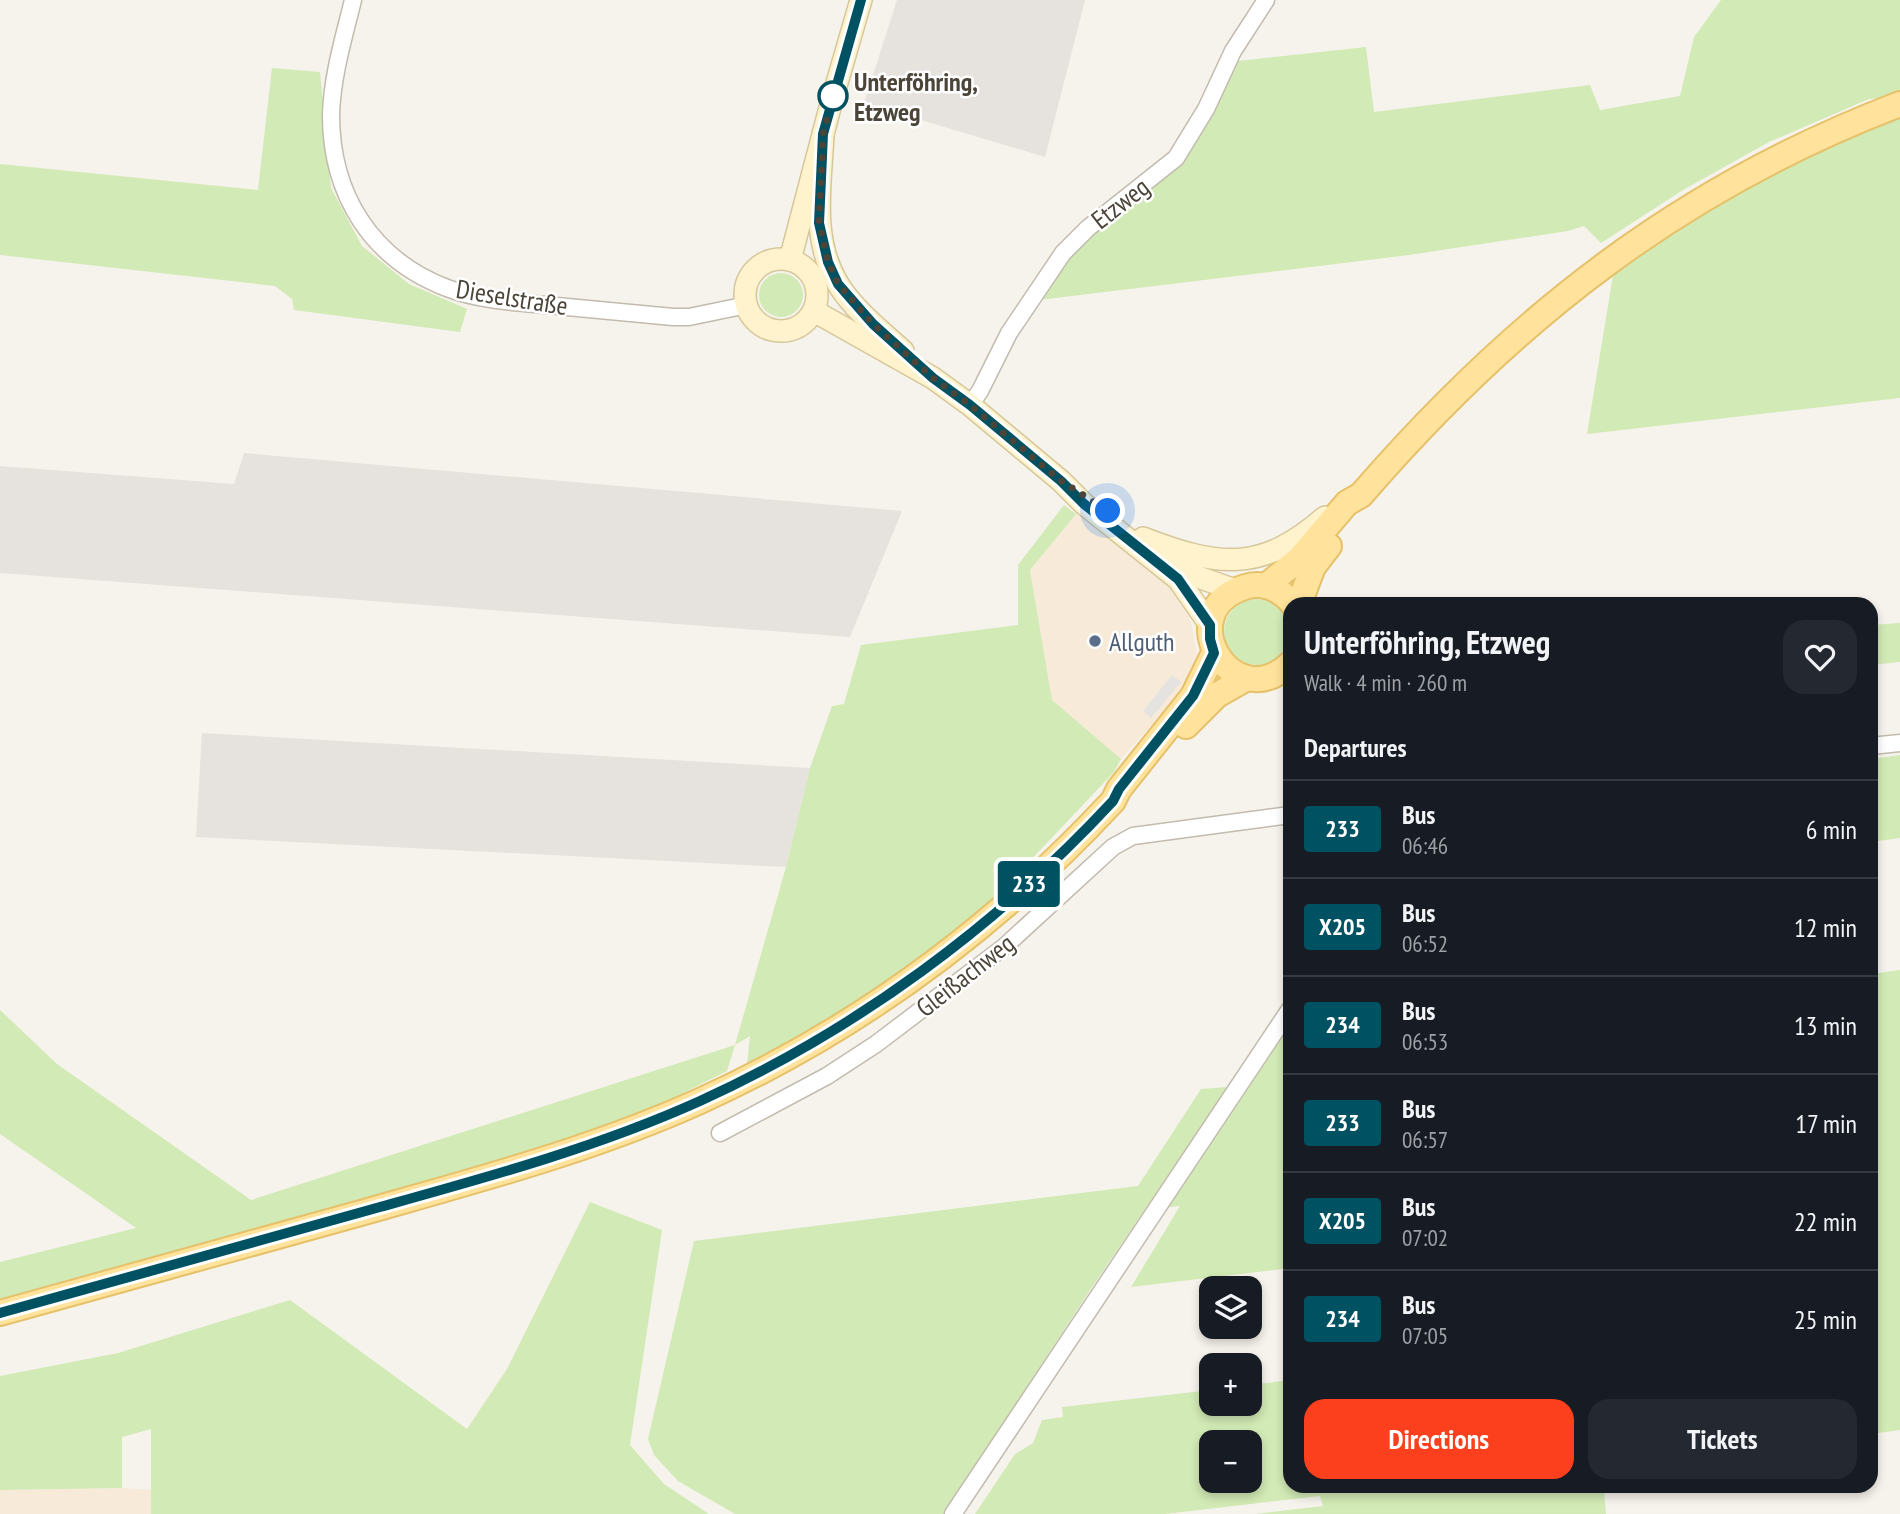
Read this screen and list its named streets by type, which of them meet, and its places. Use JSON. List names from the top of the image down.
{
  "streets": {
    "street": ["Etzweg", "Dieselstraße", "Gleißachweg"]
  },
  "places": ["Unterföhring, Etzweg", "Allguth"],
  "lines": ["bus line 233"],
  "page": {
    "on_map": "233",
    "heading": [
      ["Unterföhring, Etzweg", "Walk · 4 min · 260 m"],
      "Departures"
    ],
    "list": [
      {
        "mark": "233",
        "name": "Bus",
        "note": "06:46",
        "value": "6 min"
      },
      {
        "mark": "X205",
        "name": "Bus",
        "note": "06:52",
        "value": "12 min"
      },
      {
        "mark": "234",
        "name": "Bus",
        "note": "06:53",
        "value": "13 min"
      },
      {
        "mark": "233",
        "name": "Bus",
        "note": "06:57",
        "value": "17 min"
      },
      {
        "mark": "X205",
        "name": "Bus",
        "note": "07:02",
        "value": "22 min"
      },
      {
        "mark": "234",
        "name": "Bus",
        "note": "07:05",
        "value": "25 min"
      }
    ],
    "map_buttons": ["+", "−"],
    "buttons": ["Directions", "Tickets"]
  }
}
